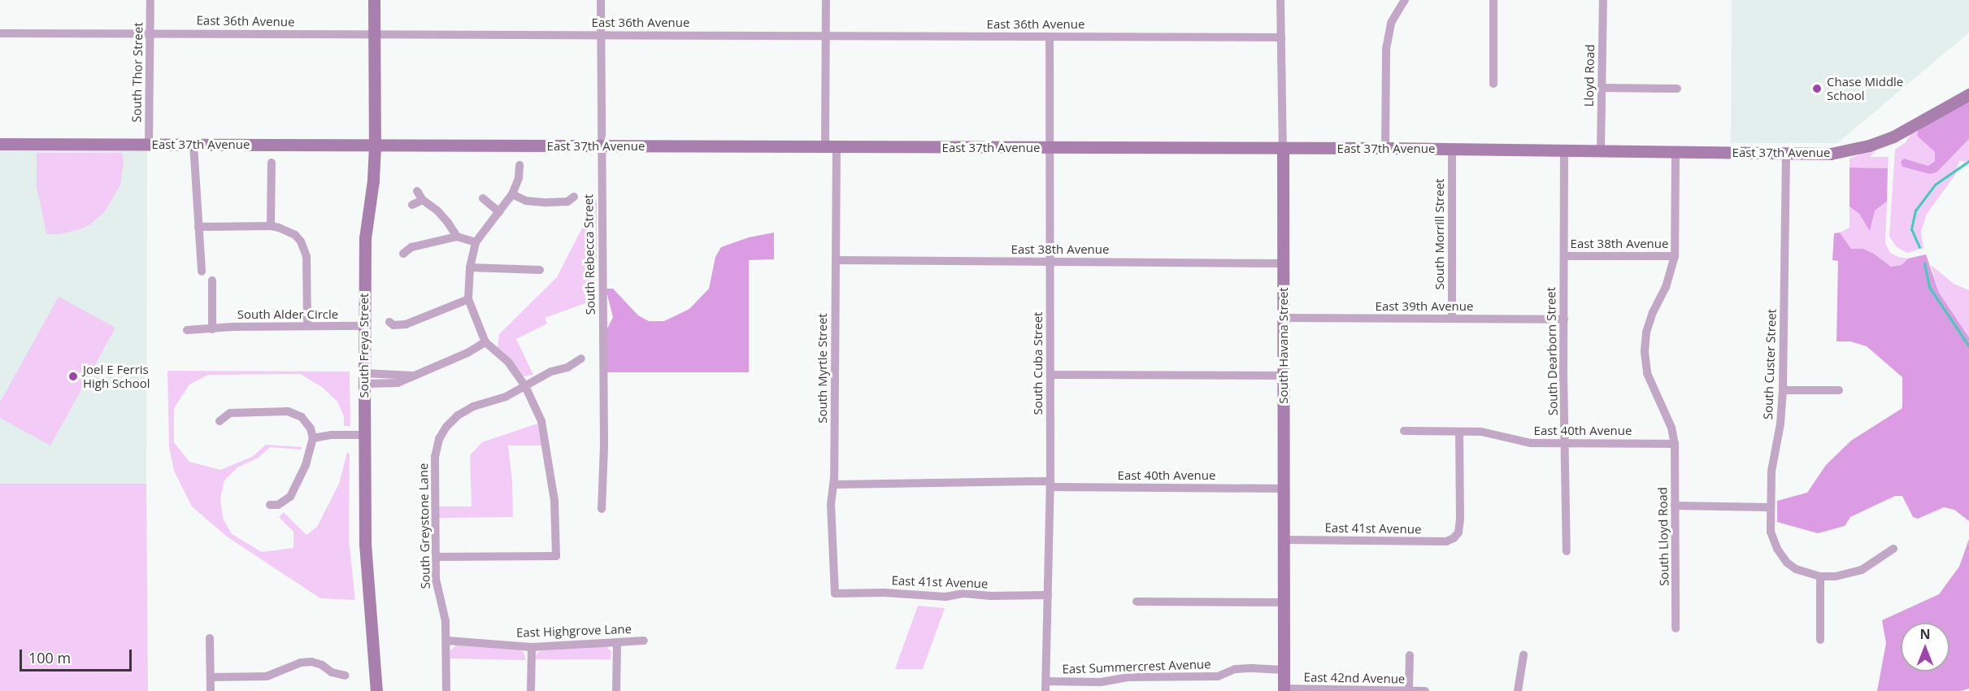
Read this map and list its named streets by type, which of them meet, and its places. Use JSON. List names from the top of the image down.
{
  "streets": {
    "street": [
      "East 36th Avenue",
      "South Thor Street",
      "Lloyd Road",
      "East 37th Avenue",
      "South Morrill Street",
      "East 38th Avenue",
      "South Rebecca Street",
      "East 39th Avenue",
      "South Alder Circle",
      "South Freya Street",
      "South Havana Street",
      "South Dearborn Street",
      "South Cuba Street",
      "South Custer Street",
      "South Myrtle Street",
      "East 40th Avenue",
      "South Greystone Lane",
      "East 41st Avenue",
      "South Lloyd Road",
      "East Highgrove Lane",
      "East Summercrest Avenue",
      "East 42nd Avenue"
    ]
  },
  "crossings": [
    ["East 36th Avenue", "South Thor Street"],
    ["East 36th Avenue", "South Rebecca Street"],
    ["East 36th Avenue", "South Freya Street"],
    ["East 36th Avenue", "South Havana Street"],
    ["East 36th Avenue", "South Cuba Street"],
    ["East 36th Avenue", "South Myrtle Street"],
    ["South Thor Street", "East 37th Avenue"],
    ["Lloyd Road", "East 37th Avenue"],
    ["East 37th Avenue", "South Morrill Street"],
    ["East 37th Avenue", "South Rebecca Street"],
    ["East 37th Avenue", "South Freya Street"],
    ["East 37th Avenue", "South Havana Street"],
    ["East 37th Avenue", "South Dearborn Street"],
    ["East 37th Avenue", "South Cuba Street"],
    ["East 37th Avenue", "South Custer Street"],
    ["East 37th Avenue", "South Myrtle Street"],
    ["East 37th Avenue", "South Lloyd Road"],
    ["South Morrill Street", "East 39th Avenue"],
    ["East 38th Avenue", "South Havana Street"],
    ["East 38th Avenue", "South Dearborn Street"],
    ["East 38th Avenue", "South Cuba Street"],
    ["East 38th Avenue", "South Myrtle Street"],
    ["East 38th Avenue", "South Lloyd Road"],
    ["East 39th Avenue", "South Havana Street"],
    ["East 39th Avenue", "South Dearborn Street"],
    ["South Alder Circle", "South Freya Street"],
    ["South Havana Street", "East 40th Avenue"],
    ["South Havana Street", "East 41st Avenue"],
    ["South Havana Street", "East Summercrest Avenue"],
    ["South Havana Street", "East 42nd Avenue"],
    ["South Dearborn Street", "East 40th Avenue"],
    ["South Cuba Street", "East 40th Avenue"],
    ["South Cuba Street", "East 41st Avenue"],
    ["South Cuba Street", "East Summercrest Avenue"],
    ["South Myrtle Street", "East 40th Avenue"],
    ["South Myrtle Street", "East 41st Avenue"],
    ["East 40th Avenue", "East 41st Avenue"],
    ["East 40th Avenue", "South Lloyd Road"],
    ["South Greystone Lane", "East Highgrove Lane"]
  ],
  "places": ["Chase Middle School", "Joel E Ferris High School"],
  "scale_bar": "100 m",
  "north": "top"
}
